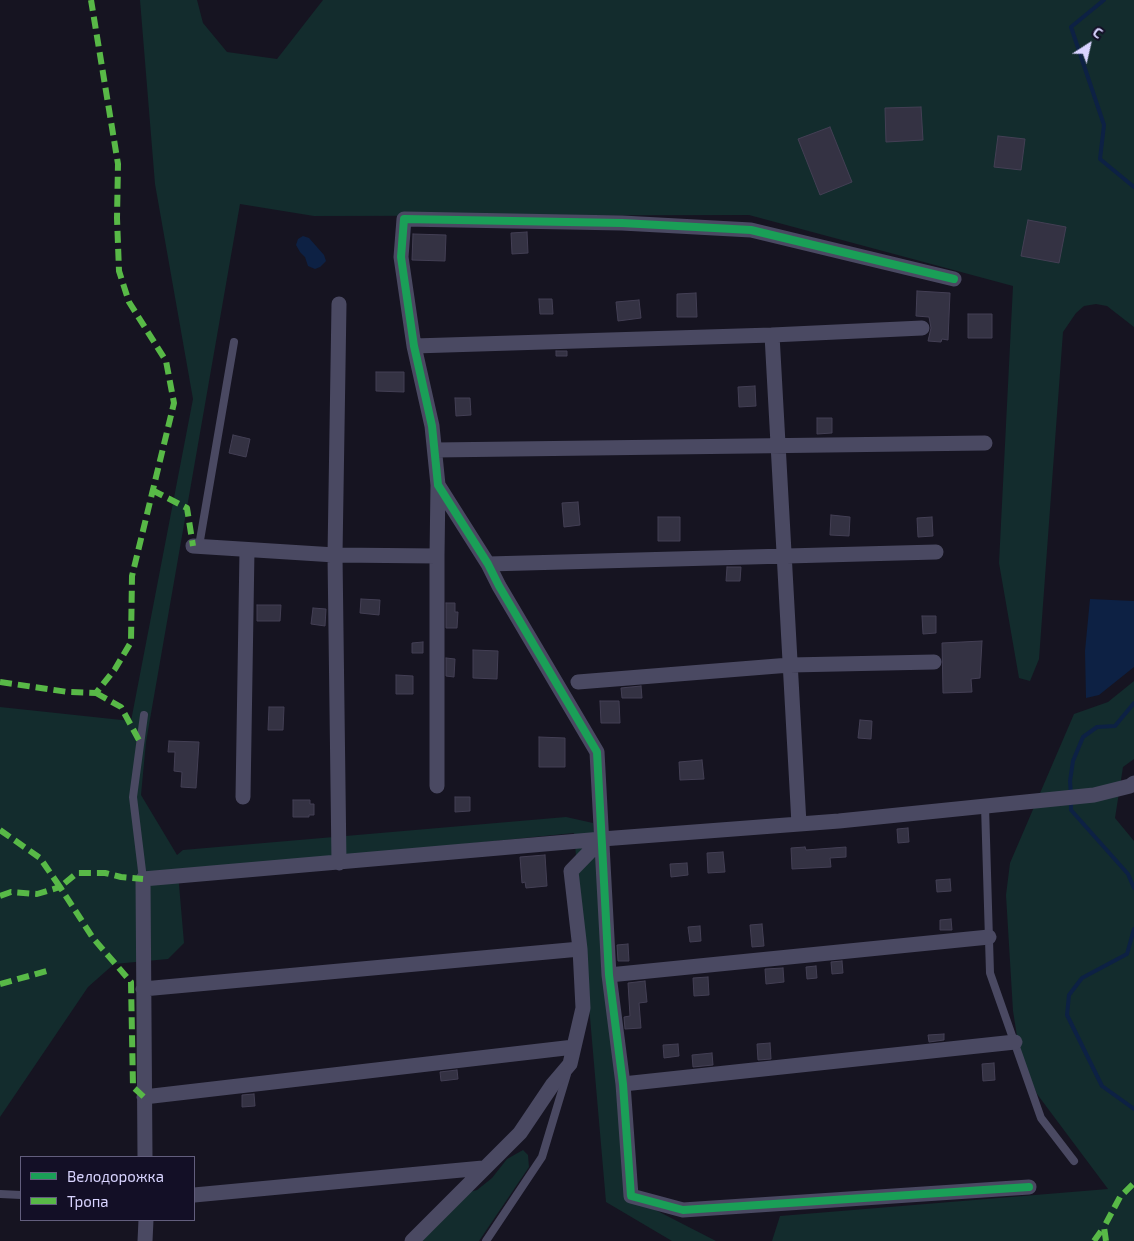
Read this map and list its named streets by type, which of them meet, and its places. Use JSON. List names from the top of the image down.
{
  "legend": ["Велодорожка", "Тропа"],
  "north": "top right"
}
